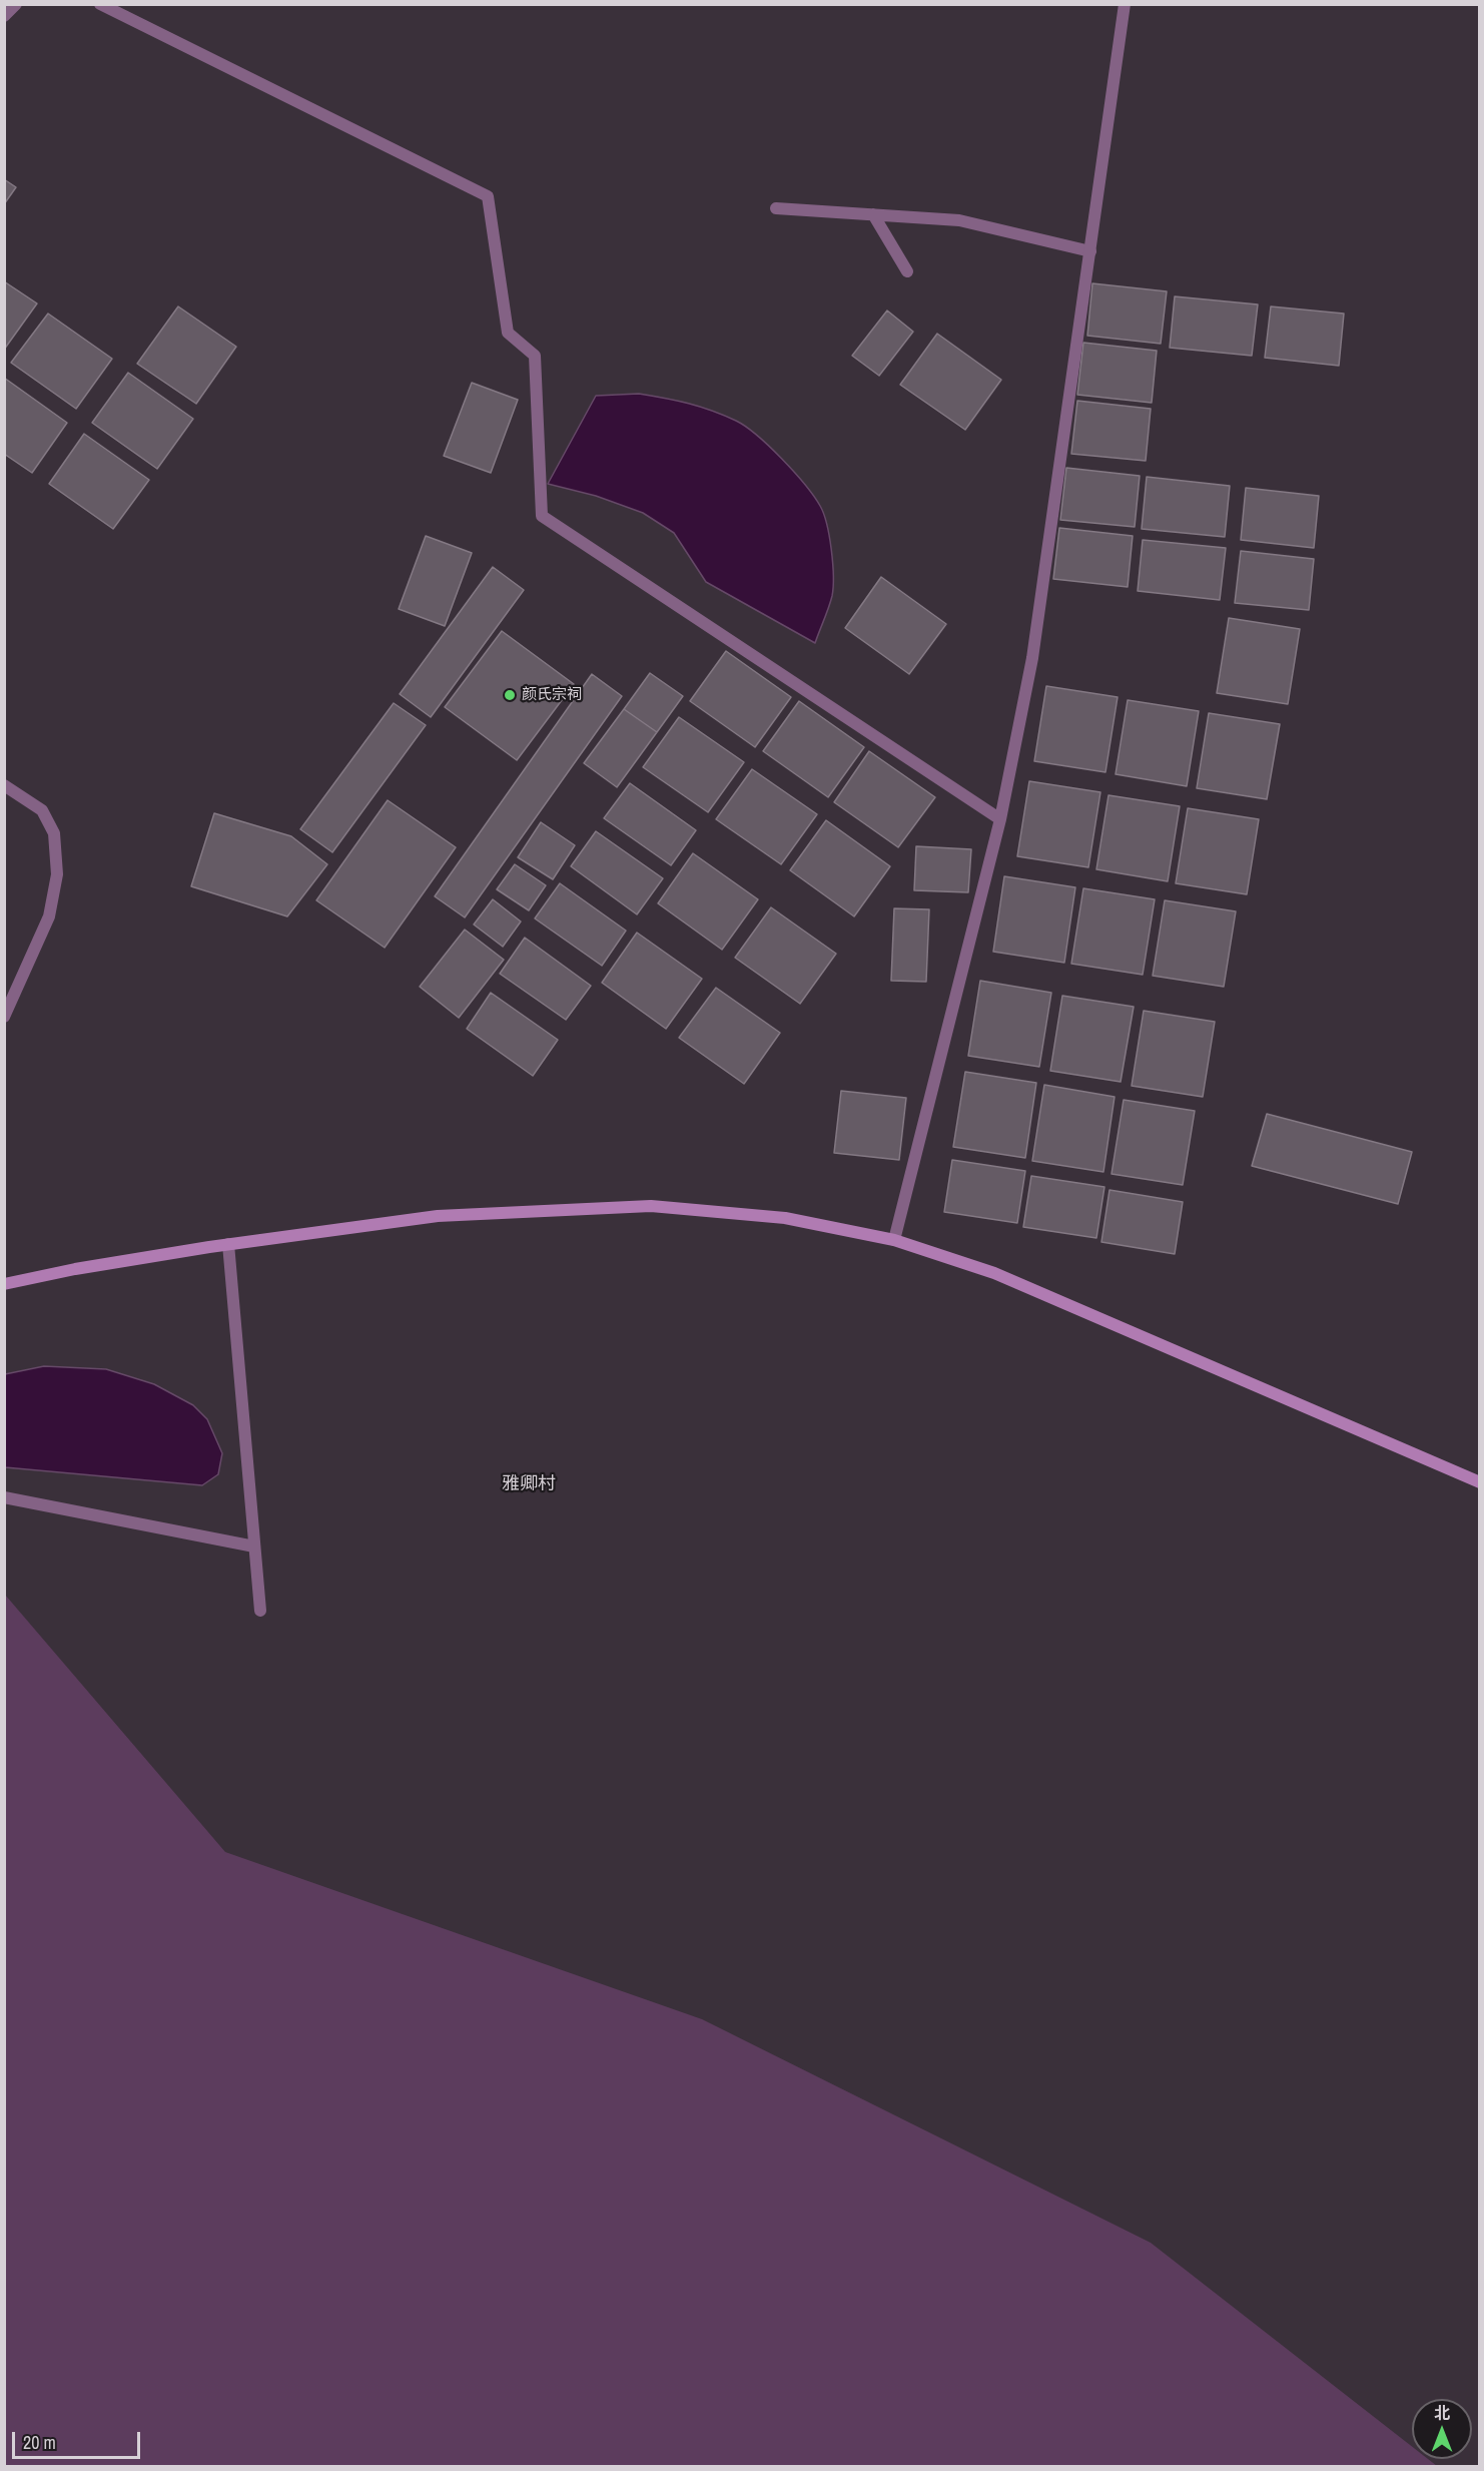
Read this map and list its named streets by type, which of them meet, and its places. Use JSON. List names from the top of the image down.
{
  "districts": ["雅卿村"],
  "places": ["颜氏宗祠"],
  "scale_bar": "20 m",
  "north": "top"
}
